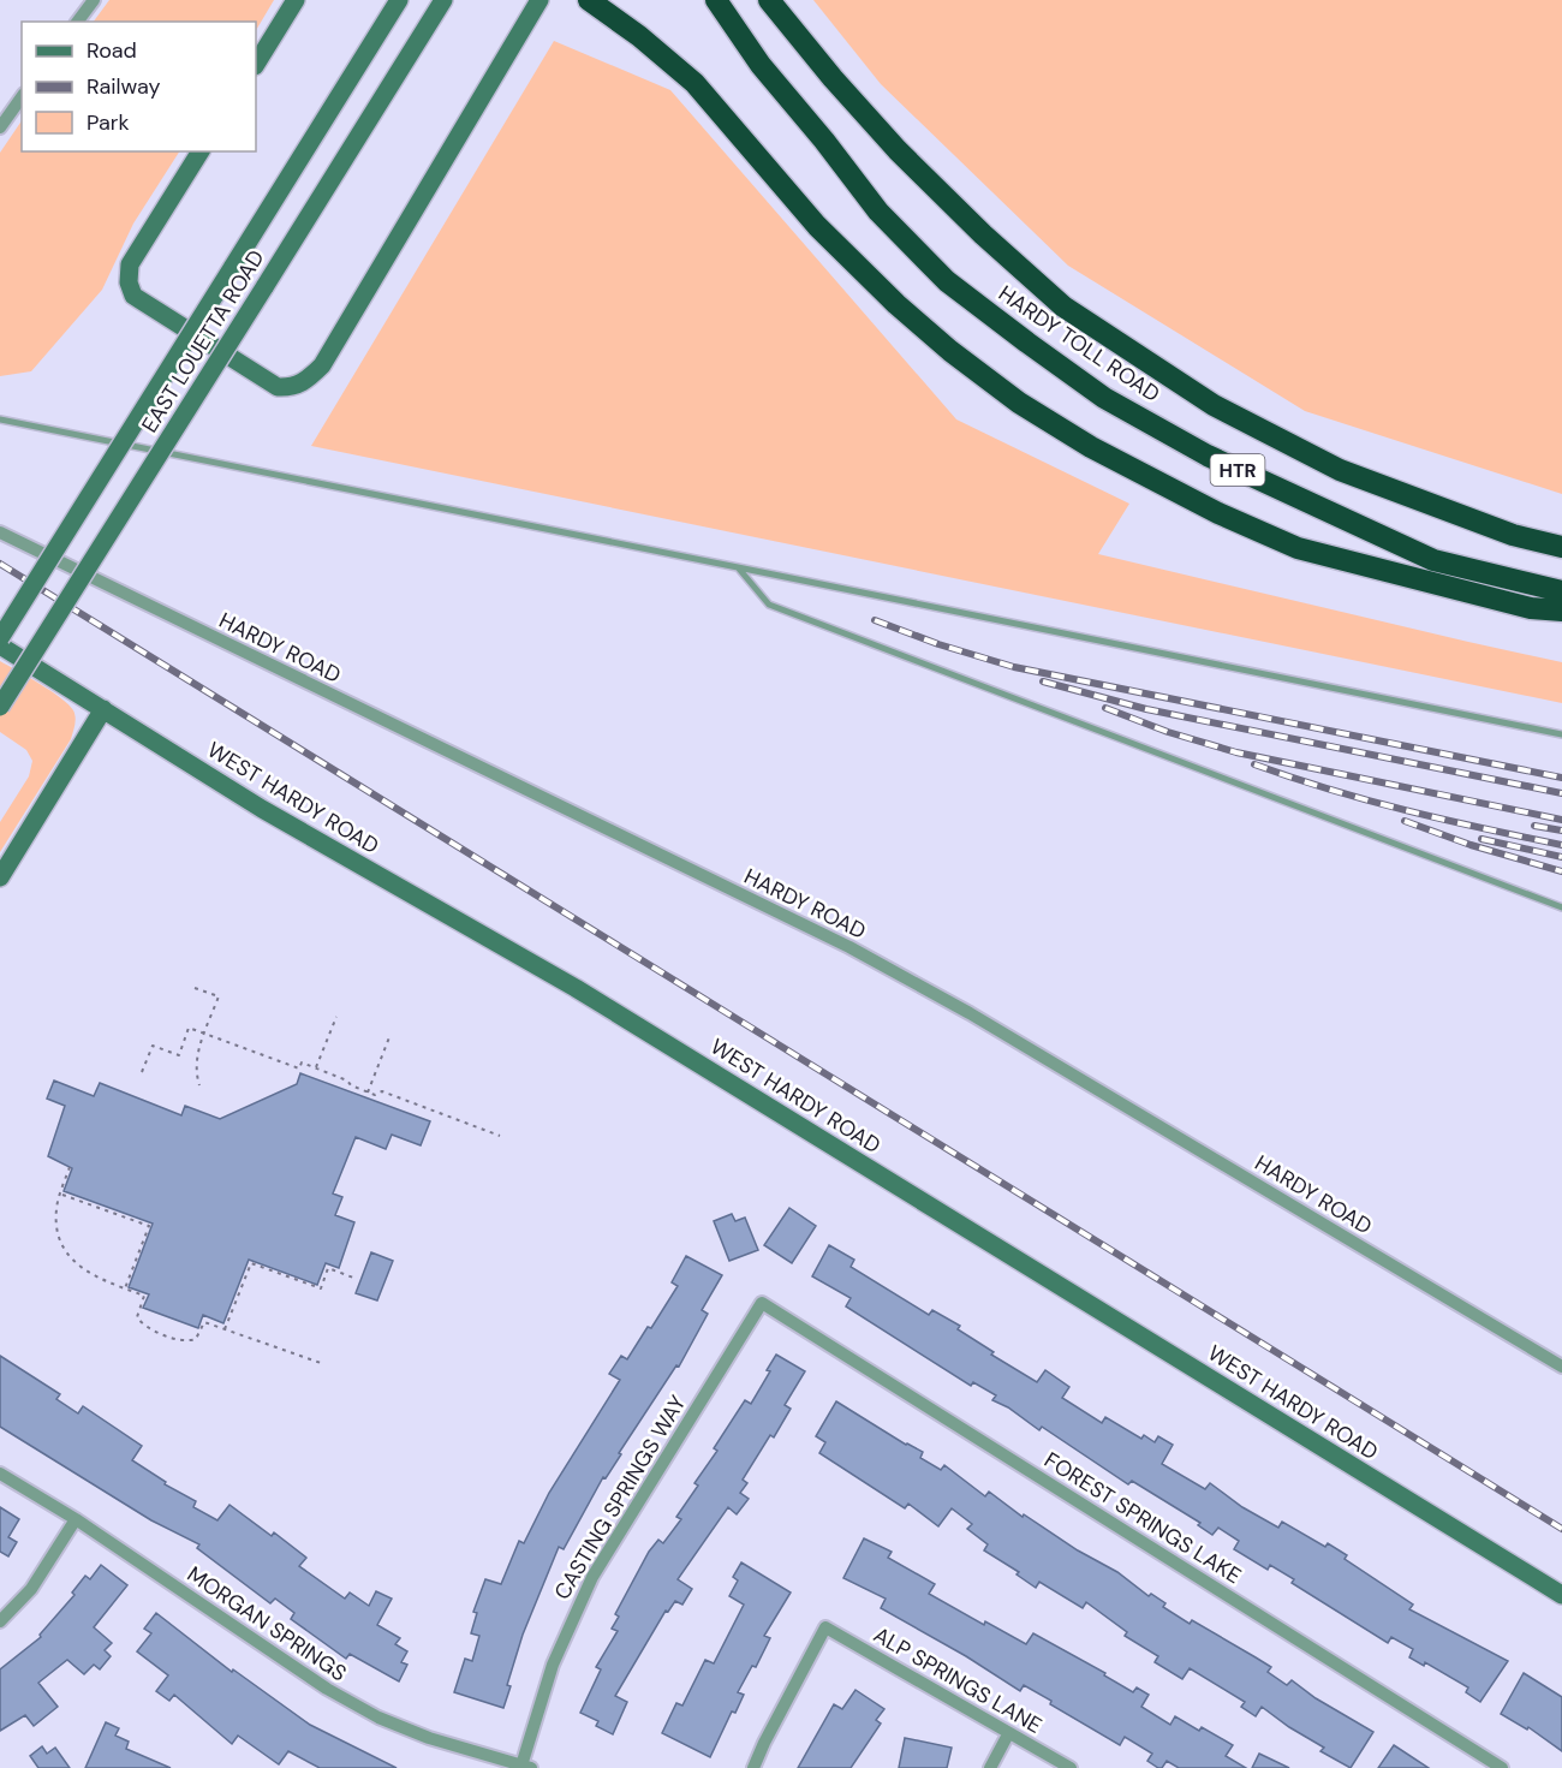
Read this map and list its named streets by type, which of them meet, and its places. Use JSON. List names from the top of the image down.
{
  "streets": {
    "highway": ["HARDY TOLL ROAD", "HTR"],
    "main road": ["EAST LOUETTA ROAD", "WEST HARDY ROAD"],
    "street": [
      "HARDY ROAD",
      "CASTING SPRINGS WAY",
      "FOREST SPRINGS LAKE",
      "MORGAN SPRINGS",
      "ALP SPRINGS LANE"
    ]
  },
  "crossings": [
    ["CASTING SPRINGS WAY", "FOREST SPRINGS LAKE"],
    ["CASTING SPRINGS WAY", "MORGAN SPRINGS"]
  ],
  "legend": ["Road", "Railway", "Park"]
}
